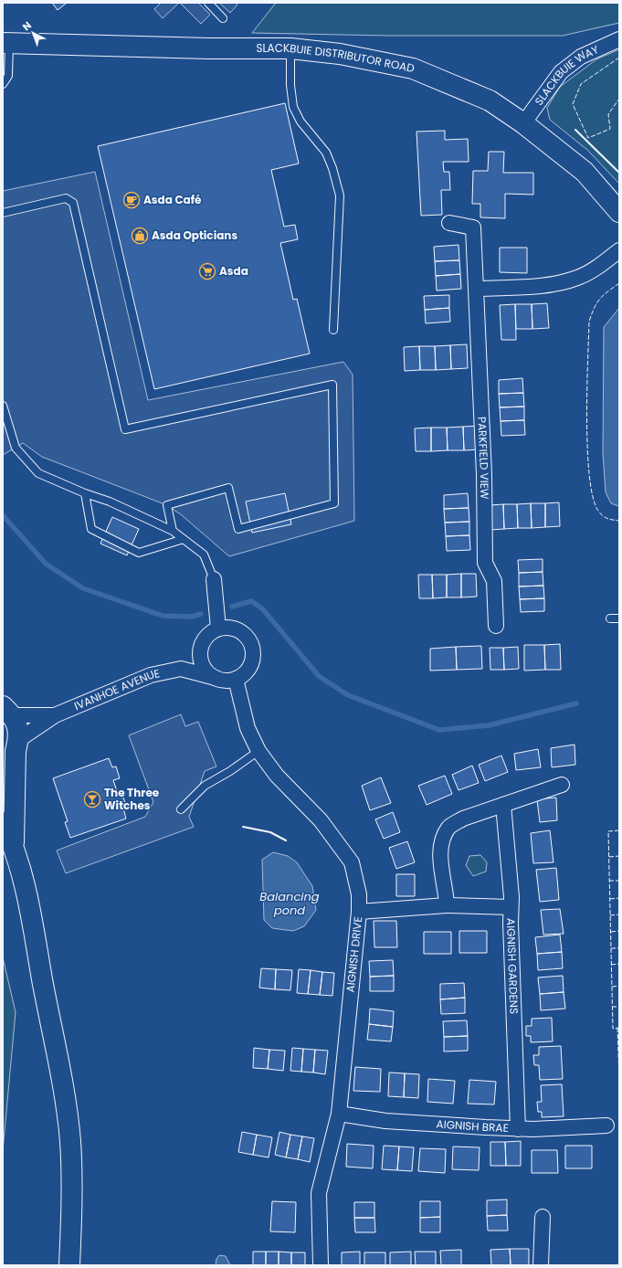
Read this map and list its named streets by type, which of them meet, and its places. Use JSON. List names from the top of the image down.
{
  "streets": {
    "street": [
      "SLACKBUIE DISTRIBUTOR ROAD",
      "SLACKBUIE WAY",
      "PARKFIELD VIEW",
      "IVANHOE AVENUE",
      "AIGNISH DRIVE",
      "AIGNISH GARDENS",
      "AIGNISH BRAE"
    ]
  },
  "crossings": [
    ["SLACKBUIE DISTRIBUTOR ROAD", "SLACKBUIE WAY"],
    ["IVANHOE AVENUE", "AIGNISH DRIVE"],
    ["AIGNISH DRIVE", "AIGNISH BRAE"],
    ["AIGNISH GARDENS", "AIGNISH BRAE"]
  ],
  "water": ["Balancing pond"],
  "places": {
    "cafe": ["Asda Café"],
    "shop": ["Asda Opticians"],
    "supermarket": ["Asda"],
    "bar": ["The Three Witches"]
  },
  "north": "top left"
}
